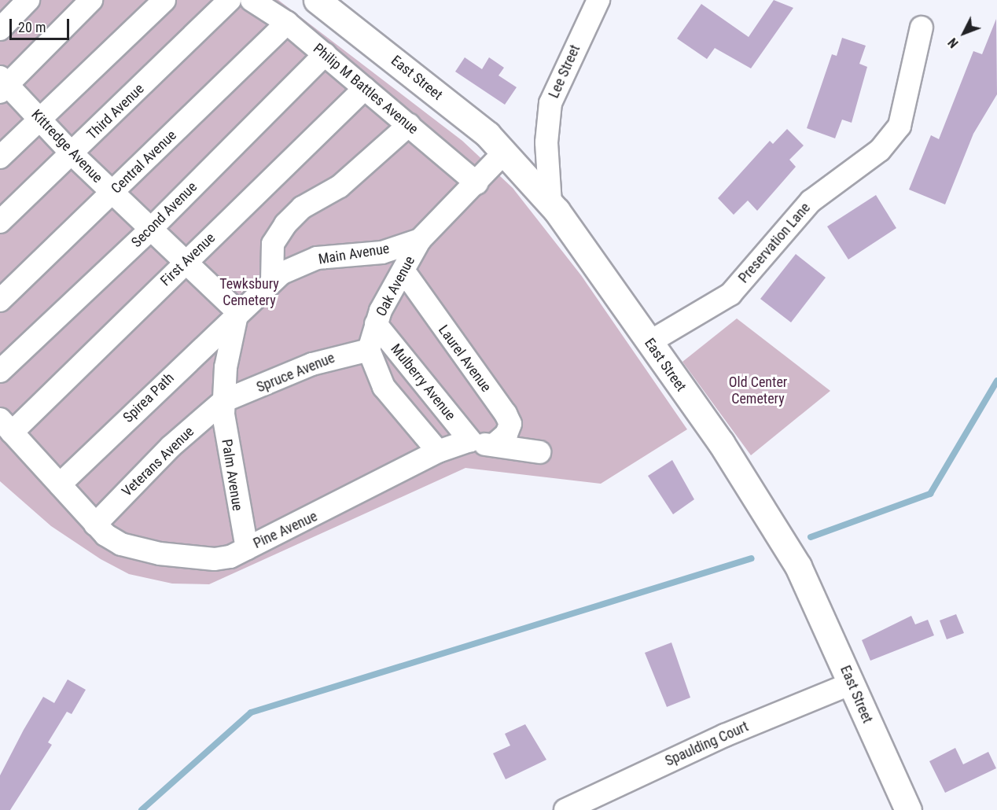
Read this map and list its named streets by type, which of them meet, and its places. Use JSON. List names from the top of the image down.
{
  "streets": {
    "main road": ["East Street"],
    "street": [
      "Lee Street",
      "Philip M Battles Avenue",
      "Third Avenue",
      "Kittredge Avenue",
      "Central Avenue",
      "Second Avenue",
      "Preservation Lane",
      "Main Avenue",
      "First Avenue",
      "Oak Avenue",
      "Laurel Avenue",
      "Spruce Avenue",
      "Mulberry Avenue",
      "Spirea Path",
      "Veterans Avenue",
      "Palm Avenue",
      "Pine Avenue",
      "Spaulding Court"
    ]
  },
  "crossings": [
    ["Lee Street", "East Street"],
    ["East Street", "Preservation Lane"],
    ["East Street", "Main Avenue"],
    ["East Street", "Spaulding Court"],
    ["Philip M Battles Avenue", "Central Avenue"],
    ["Philip M Battles Avenue", "Second Avenue"],
    ["Philip M Battles Avenue", "Main Avenue"],
    ["Philip M Battles Avenue", "First Avenue"],
    ["Third Avenue", "Kittredge Avenue"],
    ["Kittredge Avenue", "Central Avenue"],
    ["Kittredge Avenue", "Second Avenue"],
    ["Kittredge Avenue", "Main Avenue"],
    ["Kittredge Avenue", "First Avenue"],
    ["Kittredge Avenue", "Spirea Path"],
    ["Kittredge Avenue", "Palm Avenue"],
    ["Main Avenue", "Oak Avenue"],
    ["Main Avenue", "Spirea Path"],
    ["Main Avenue", "Palm Avenue"],
    ["First Avenue", "Pine Avenue"],
    ["Oak Avenue", "Laurel Avenue"],
    ["Oak Avenue", "Spruce Avenue"],
    ["Oak Avenue", "Mulberry Avenue"],
    ["Spruce Avenue", "Veterans Avenue"],
    ["Spruce Avenue", "Palm Avenue"],
    ["Mulberry Avenue", "Pine Avenue"],
    ["Spirea Path", "Palm Avenue"],
    ["Spirea Path", "Pine Avenue"],
    ["Veterans Avenue", "Palm Avenue"],
    ["Veterans Avenue", "Pine Avenue"],
    ["Palm Avenue", "Pine Avenue"]
  ],
  "parks": ["Tewksbury Cemetery", "Old Center Cemetery"],
  "scale_bar": "20 m",
  "north": "bottom left"
}
